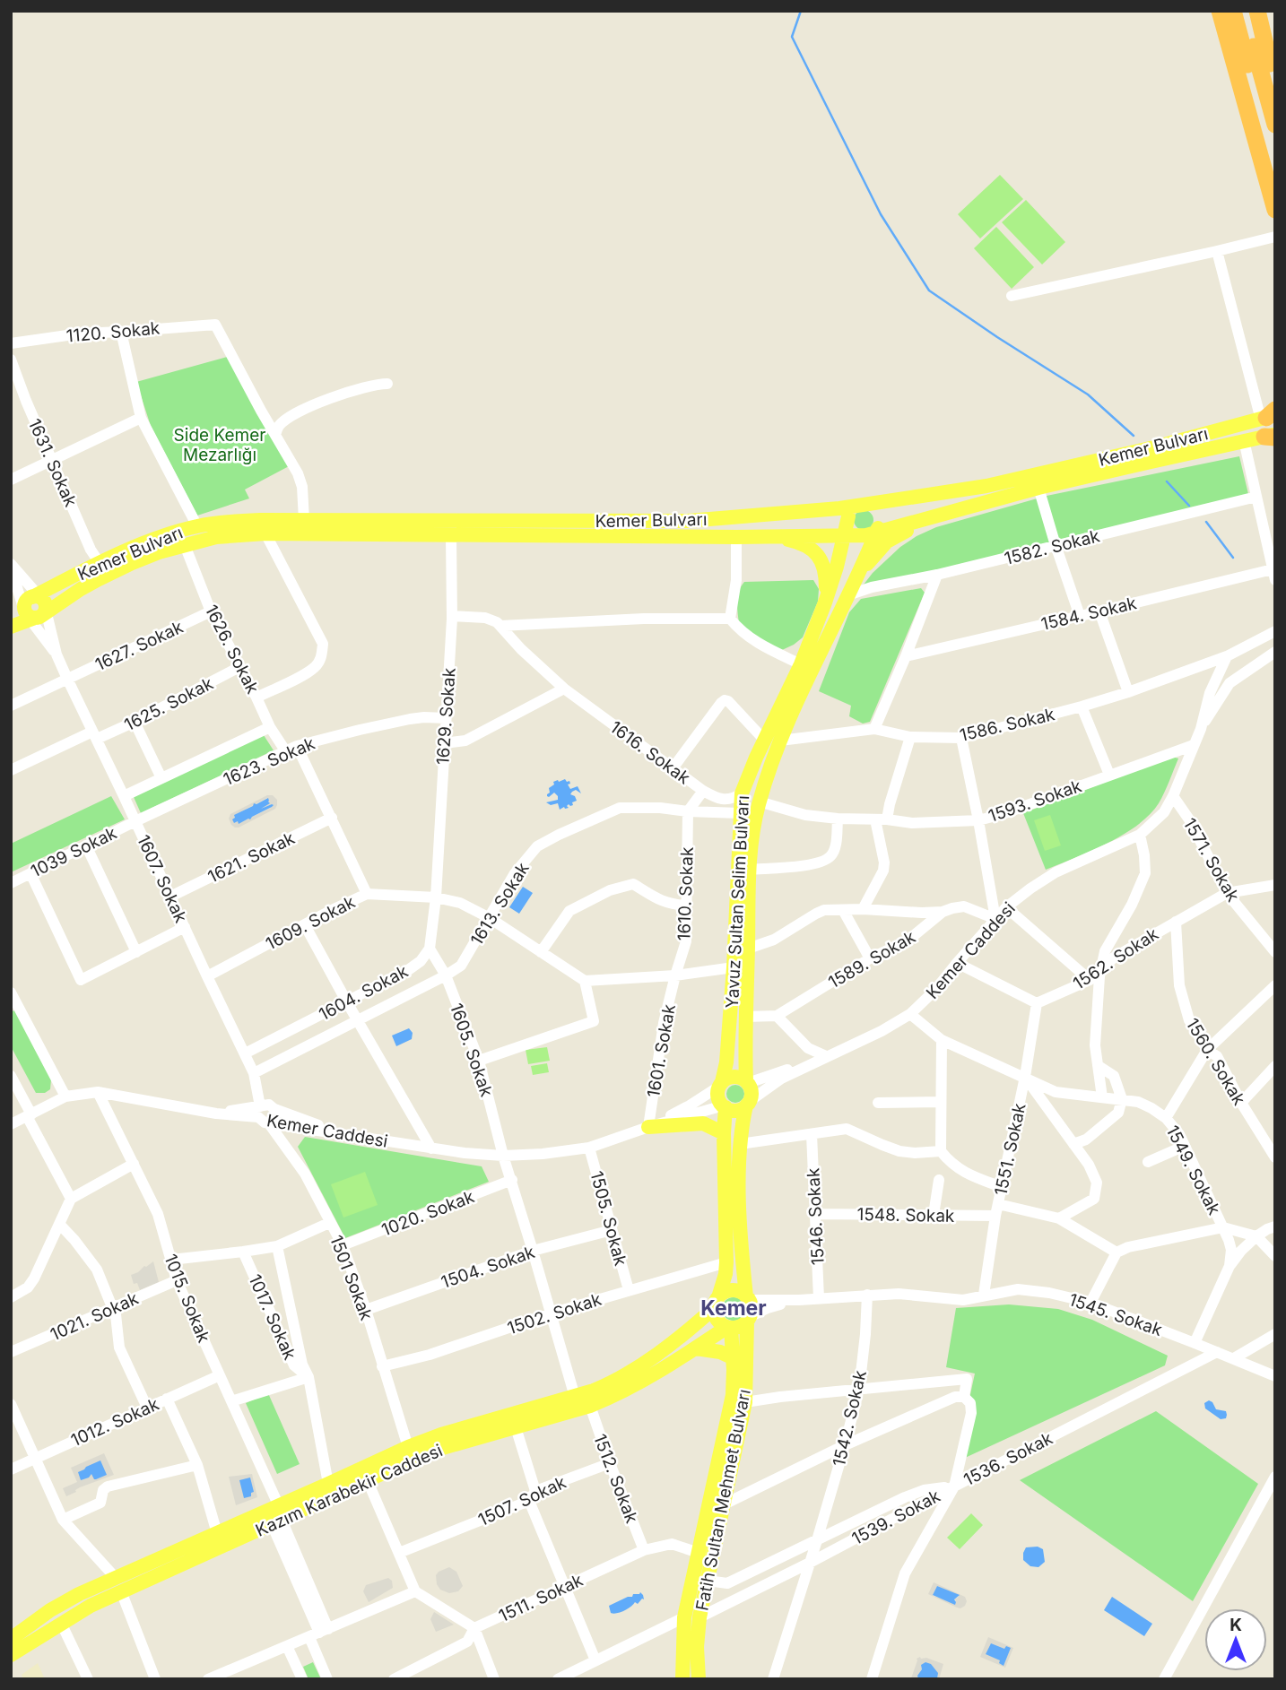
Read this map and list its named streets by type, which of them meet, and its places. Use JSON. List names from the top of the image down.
{
  "streets": {
    "main road": [
      "Kemer Bulvarı",
      "Yavuz Sultan Selim Bulvarı",
      "Kazım Karabekir Caddesi",
      "Fatih Sultan Mehmet Bulvarı"
    ],
    "street": [
      "1120. Sokak",
      "1631. Sokak",
      "1582. Sokak",
      "1584. Sokak",
      "1627. Sokak",
      "1626. Sokak",
      "1625. Sokak",
      "1629. Sokak",
      "1586. Sokak",
      "1616. Sokak",
      "1623. Sokak",
      "1593. Sokak",
      "1039 Sokak",
      "1621. Sokak",
      "1571. Sokak",
      "1607. Sokak",
      "1610. Sokak",
      "1613. Sokak",
      "1609. Sokak",
      "Kemer Caddesi",
      "1562. Sokak",
      "1589. Sokak",
      "1604. Sokak",
      "1605. Sokak",
      "1601. Sokak",
      "1560. Sokak",
      "1551. Sokak",
      "1549. Sokak",
      "1020. Sokak",
      "1548. Sokak",
      "1546. Sokak",
      "1505. Sokak",
      "1504. Sokak",
      "1501 Sokak",
      "1015. Sokak",
      "1502. Sokak",
      "1545. Sokak",
      "1021. Sokak",
      "1017. Sokak",
      "1542. Sokak",
      "1012. Sokak",
      "1536. Sokak",
      "1512. Sokak",
      "1507. Sokak",
      "1539. Sokak",
      "1511. Sokak"
    ]
  },
  "crossings": [
    ["Kemer Bulvarı", "1631. Sokak"],
    ["Kemer Bulvarı", "1626. Sokak"],
    ["Kemer Bulvarı", "1629. Sokak"],
    ["Kemer Bulvarı", "1607. Sokak"],
    ["Kemer Bulvarı", "Yavuz Sultan Selim Bulvarı"],
    ["1582. Sokak", "Yavuz Sultan Selim Bulvarı"],
    ["1627. Sokak", "1626. Sokak"],
    ["1627. Sokak", "1607. Sokak"],
    ["1626. Sokak", "1625. Sokak"],
    ["1626. Sokak", "1623. Sokak"],
    ["1625. Sokak", "1607. Sokak"],
    ["1629. Sokak", "1623. Sokak"],
    ["1629. Sokak", "1609. Sokak"],
    ["1586. Sokak", "Yavuz Sultan Selim Bulvarı"],
    ["1586. Sokak", "Kemer Caddesi"],
    ["1616. Sokak", "Yavuz Sultan Selim Bulvarı"],
    ["1623. Sokak", "1039 Sokak"],
    ["1623. Sokak", "1607. Sokak"],
    ["1593. Sokak", "Yavuz Sultan Selim Bulvarı"],
    ["1593. Sokak", "Kemer Caddesi"],
    ["1039 Sokak", "1607. Sokak"],
    ["1621. Sokak", "1607. Sokak"],
    ["1571. Sokak", "Kemer Caddesi"],
    ["1571. Sokak", "1562. Sokak"],
    ["1607. Sokak", "1613. Sokak"],
    ["1607. Sokak", "1609. Sokak"],
    ["1607. Sokak", "1604. Sokak"],
    ["1607. Sokak", "1501 Sokak"],
    ["1610. Sokak", "1613. Sokak"],
    ["1610. Sokak", "1601. Sokak"],
    ["Yavuz Sultan Selim Bulvarı", "1613. Sokak"],
    ["Yavuz Sultan Selim Bulvarı", "Kemer Caddesi"],
    ["Yavuz Sultan Selim Bulvarı", "1589. Sokak"],
    ["1613. Sokak", "1609. Sokak"],
    ["1613. Sokak", "1605. Sokak"],
    ["1613. Sokak", "1501 Sokak"],
    ["Kemer Caddesi", "1605. Sokak"],
    ["Kemer Caddesi", "1601. Sokak"],
    ["Kemer Caddesi", "1549. Sokak"],
    ["Kemer Caddesi", "1505. Sokak"],
    ["Kemer Caddesi", "1501 Sokak"],
    ["Kemer Caddesi", "1015. Sokak"],
    ["1562. Sokak", "1560. Sokak"],
    ["1562. Sokak", "1551. Sokak"],
    ["1604. Sokak", "1605. Sokak"],
    ["1605. Sokak", "1020. Sokak"],
    ["1605. Sokak", "1504. Sokak"],
    ["1605. Sokak", "1502. Sokak"],
    ["1605. Sokak", "Kazım Karabekir Caddesi"],
    ["1551. Sokak", "1549. Sokak"],
    ["1551. Sokak", "1548. Sokak"],
    ["1551. Sokak", "1545. Sokak"],
    ["1020. Sokak", "1501 Sokak"],
    ["1548. Sokak", "1546. Sokak"],
    ["1546. Sokak", "1545. Sokak"],
    ["1505. Sokak", "1504. Sokak"],
    ["1505. Sokak", "1502. Sokak"],
    ["1504. Sokak", "1501 Sokak"],
    ["1501 Sokak", "1502. Sokak"],
    ["1501 Sokak", "Kazım Karabekir Caddesi"],
    ["1015. Sokak", "1021. Sokak"],
    ["1015. Sokak", "1012. Sokak"],
    ["1015. Sokak", "Kazım Karabekir Caddesi"],
    ["1545. Sokak", "1542. Sokak"],
    ["1545. Sokak", "1536. Sokak"],
    ["1017. Sokak", "Kazım Karabekir Caddesi"],
    ["1542. Sokak", "1539. Sokak"],
    ["1536. Sokak", "1539. Sokak"],
    ["1512. Sokak", "Kazım Karabekir Caddesi"],
    ["1512. Sokak", "1507. Sokak"],
    ["1512. Sokak", "1511. Sokak"],
    ["Kazım Karabekir Caddesi", "Fatih Sultan Mehmet Bulvarı"],
    ["Fatih Sultan Mehmet Bulvarı", "1539. Sokak"],
    ["Fatih Sultan Mehmet Bulvarı", "1511. Sokak"]
  ],
  "districts": ["Kemer"],
  "parks": ["Side Kemer Mezarlığı"],
  "north": "top"
}
